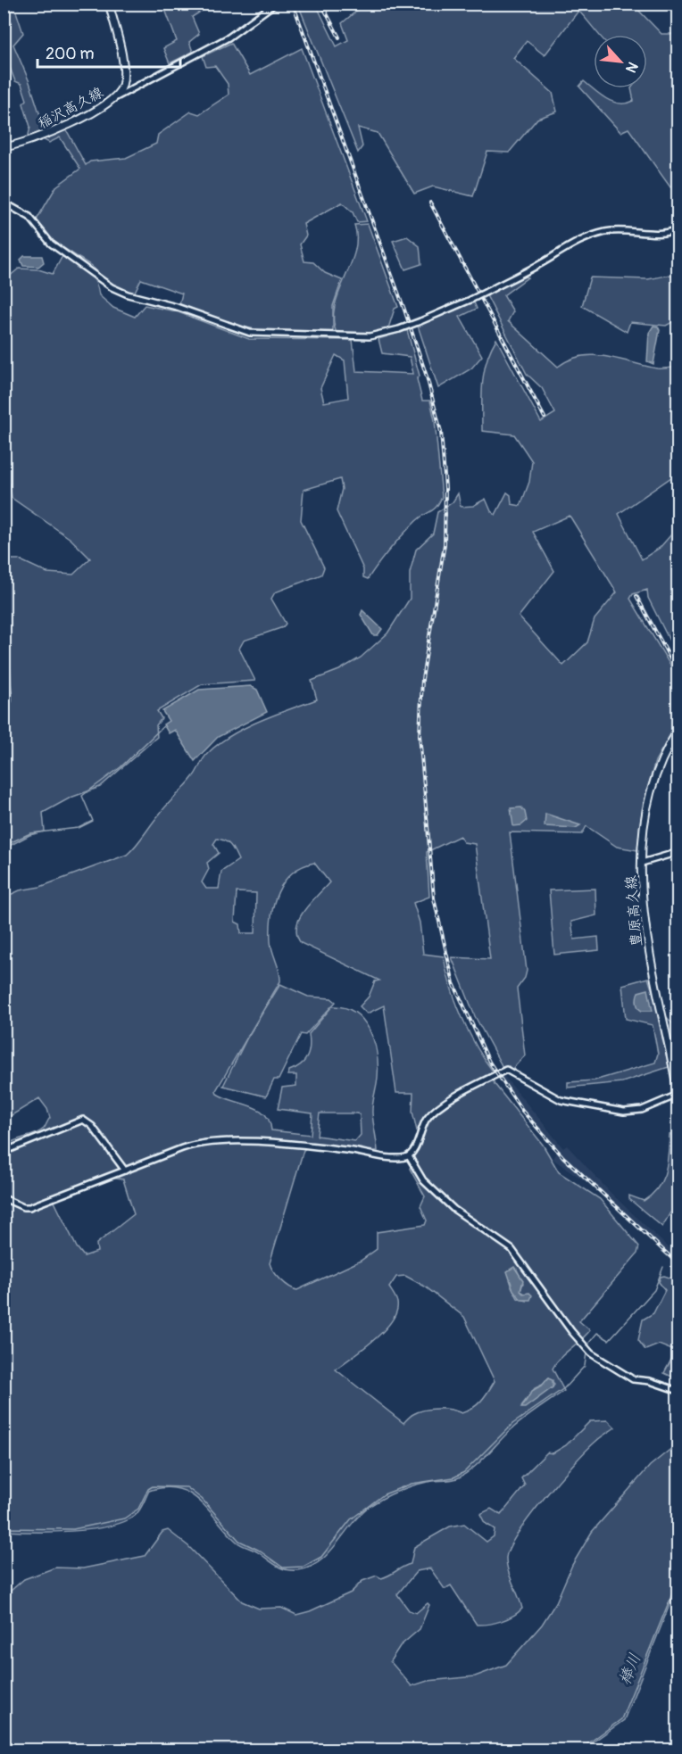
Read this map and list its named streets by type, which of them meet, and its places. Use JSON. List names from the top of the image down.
{
  "streets": {
    "main road": ["稲沢高久線", "豊原高久線"]
  },
  "water": ["棒川"],
  "scale_bar": "200 m",
  "north": "bottom right"
}
